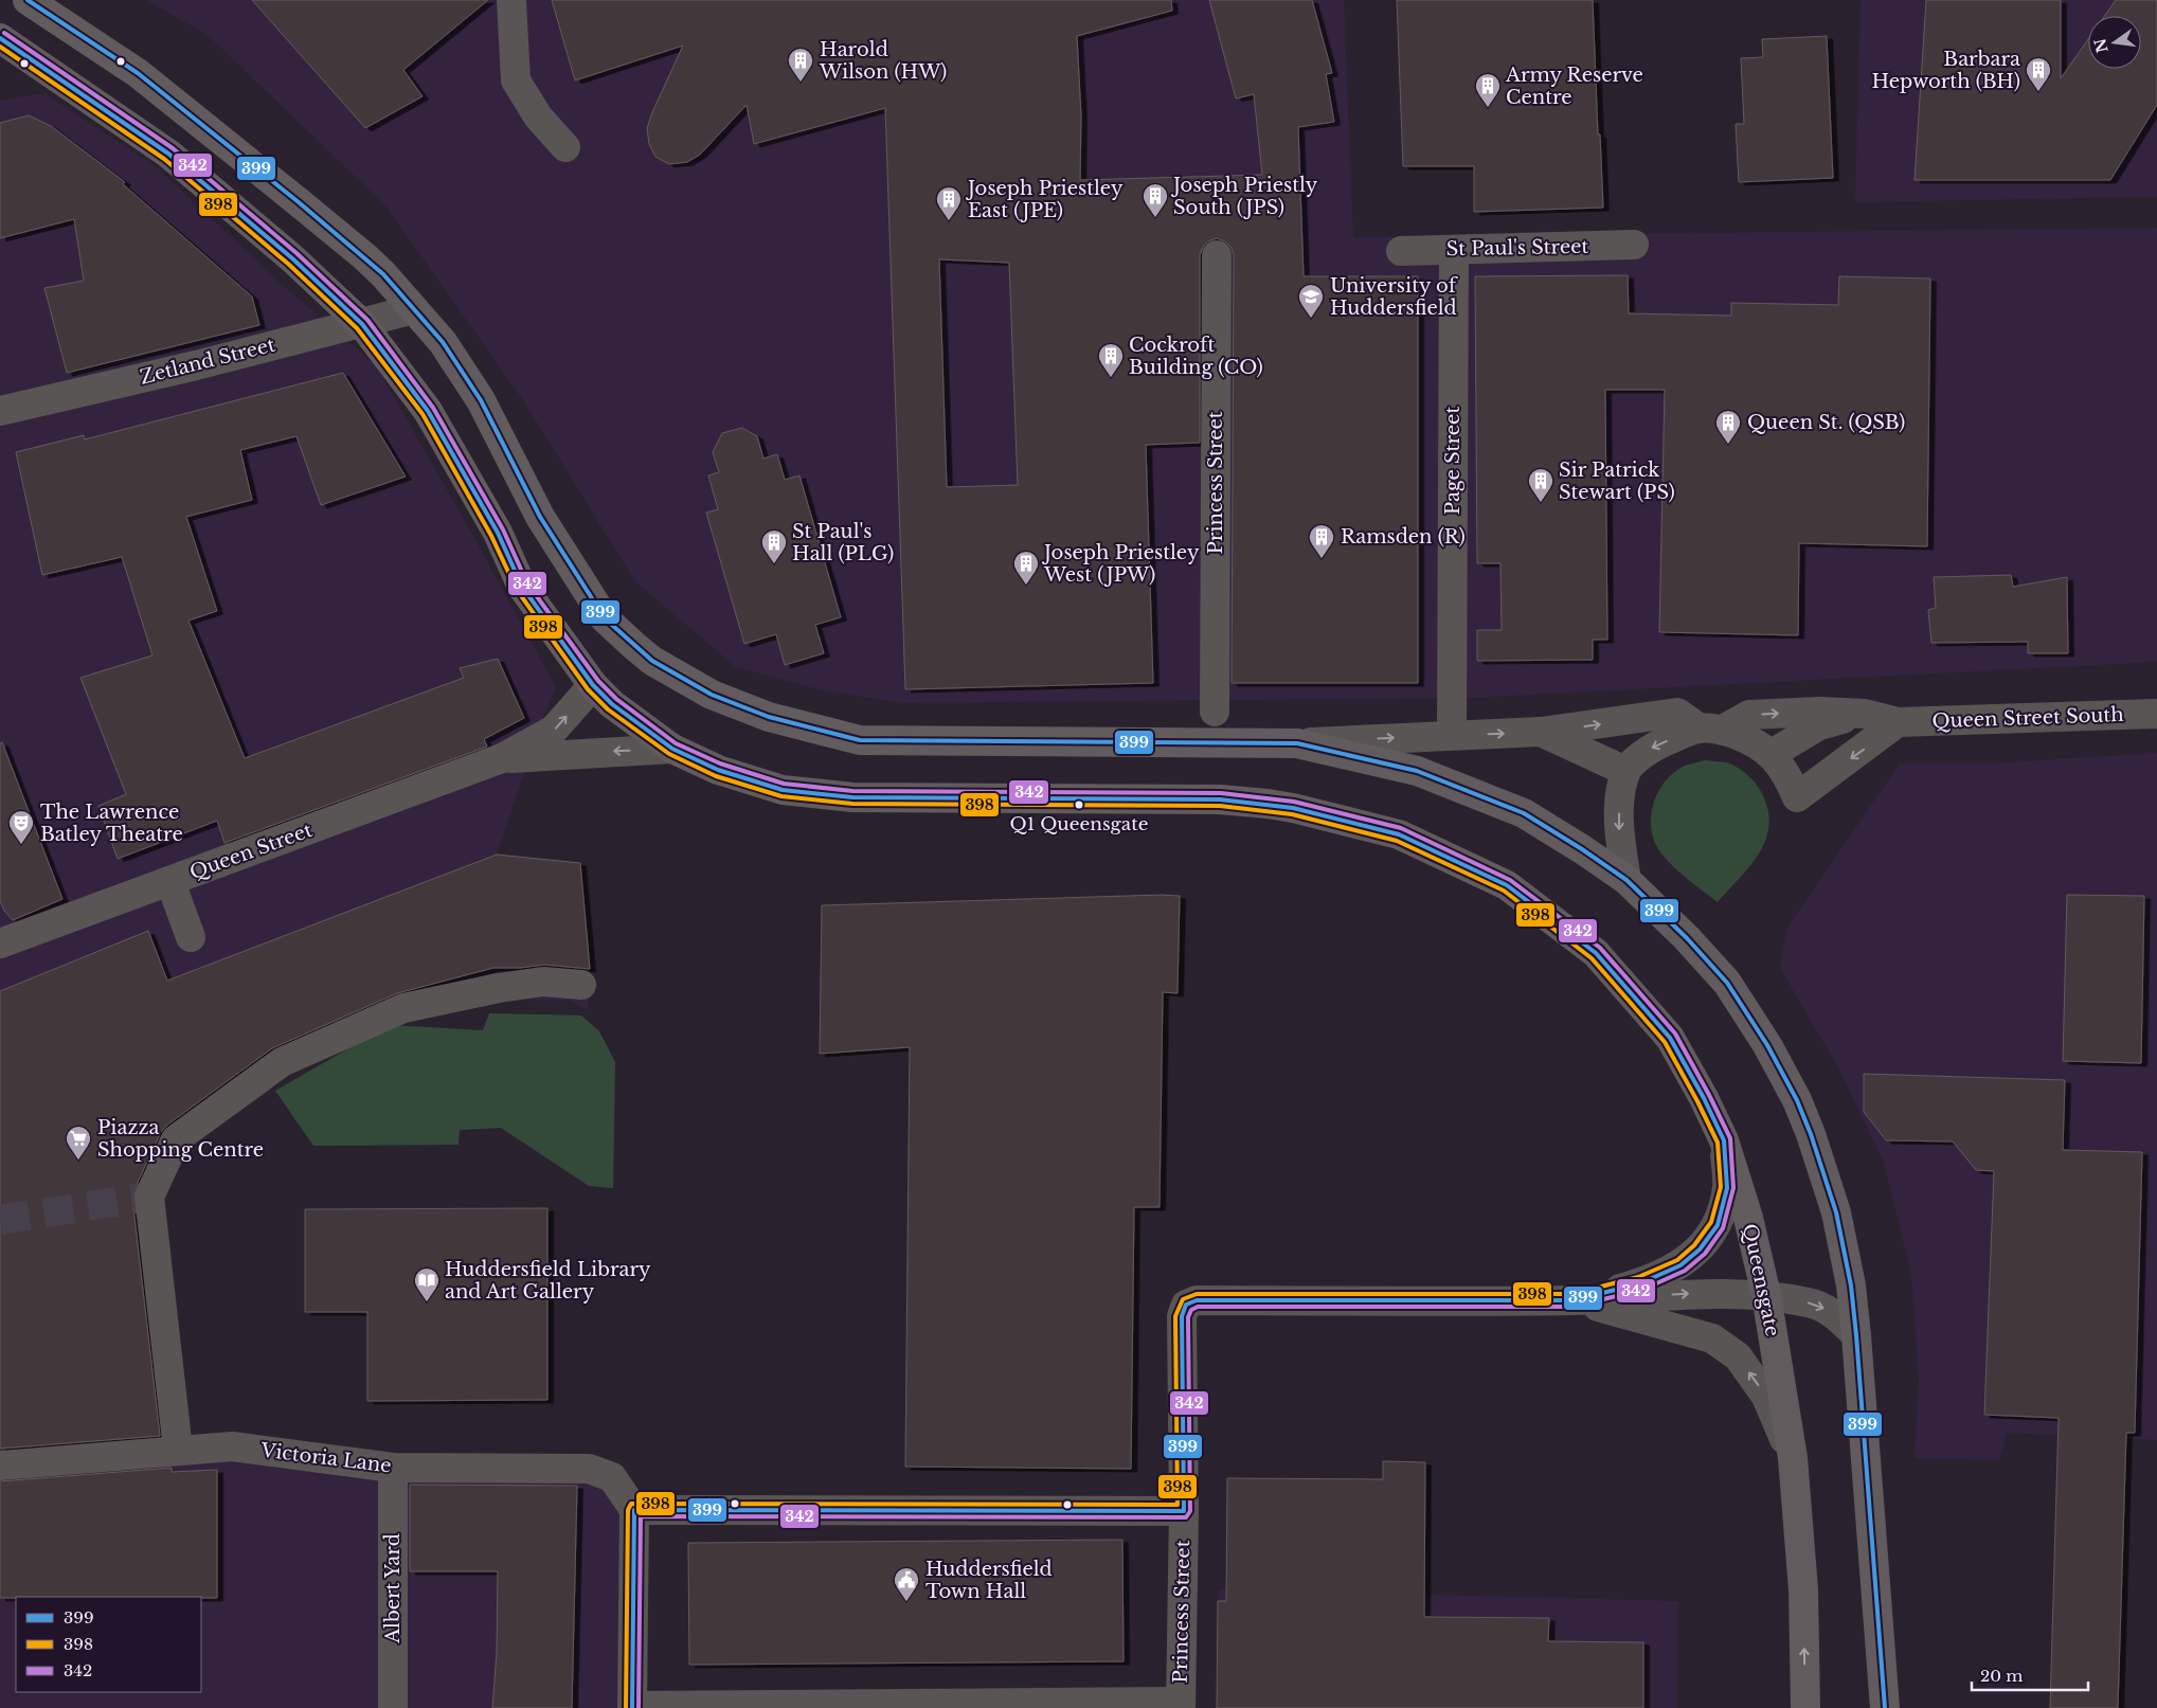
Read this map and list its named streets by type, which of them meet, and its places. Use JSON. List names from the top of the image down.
{
  "streets": {
    "highway": ["Queensgate"],
    "street": [
      "St Paul's Street",
      "Zetland Street",
      "Page Street",
      "Princess Street",
      "Queen Street South",
      "Queen Street",
      "Victoria Lane",
      "Albert Yard"
    ]
  },
  "crossings": [
    ["St Paul's Street", "Page Street"],
    ["Zetland Street", "Queensgate"],
    ["Queen Street", "Queensgate"],
    ["Victoria Lane", "Albert Yard"]
  ],
  "places": {
    "building": [
      "Harold Wilson (HW)",
      "Barbara Hepworth (BH)",
      "Army Reserve Centre",
      "Joseph Priestly South (JPS)",
      "Joseph Priestley East (JPE)",
      "Cockroft Building (CO)",
      "Queen St. (QSB)",
      "Sir Patrick Stewart (PS)",
      "Ramsden (R)",
      "St Paul's Hall (PLG)",
      "Joseph Priestley West (JPW)"
    ],
    "school or university": ["University of Huddersfield"],
    "other": ["Q1 Queensgate"],
    "theatre": ["The Lawrence Batley Theatre"],
    "supermarket": ["Piazza Shopping Centre"],
    "library": ["Huddersfield Library and Art Gallery"],
    "public building": ["Huddersfield Town Hall"]
  },
  "lines": ["transit line 399", "transit line 342", "transit line 398"],
  "legend": ["399", "398", "342"],
  "scale_bar": "20 m",
  "north": "left"
}
